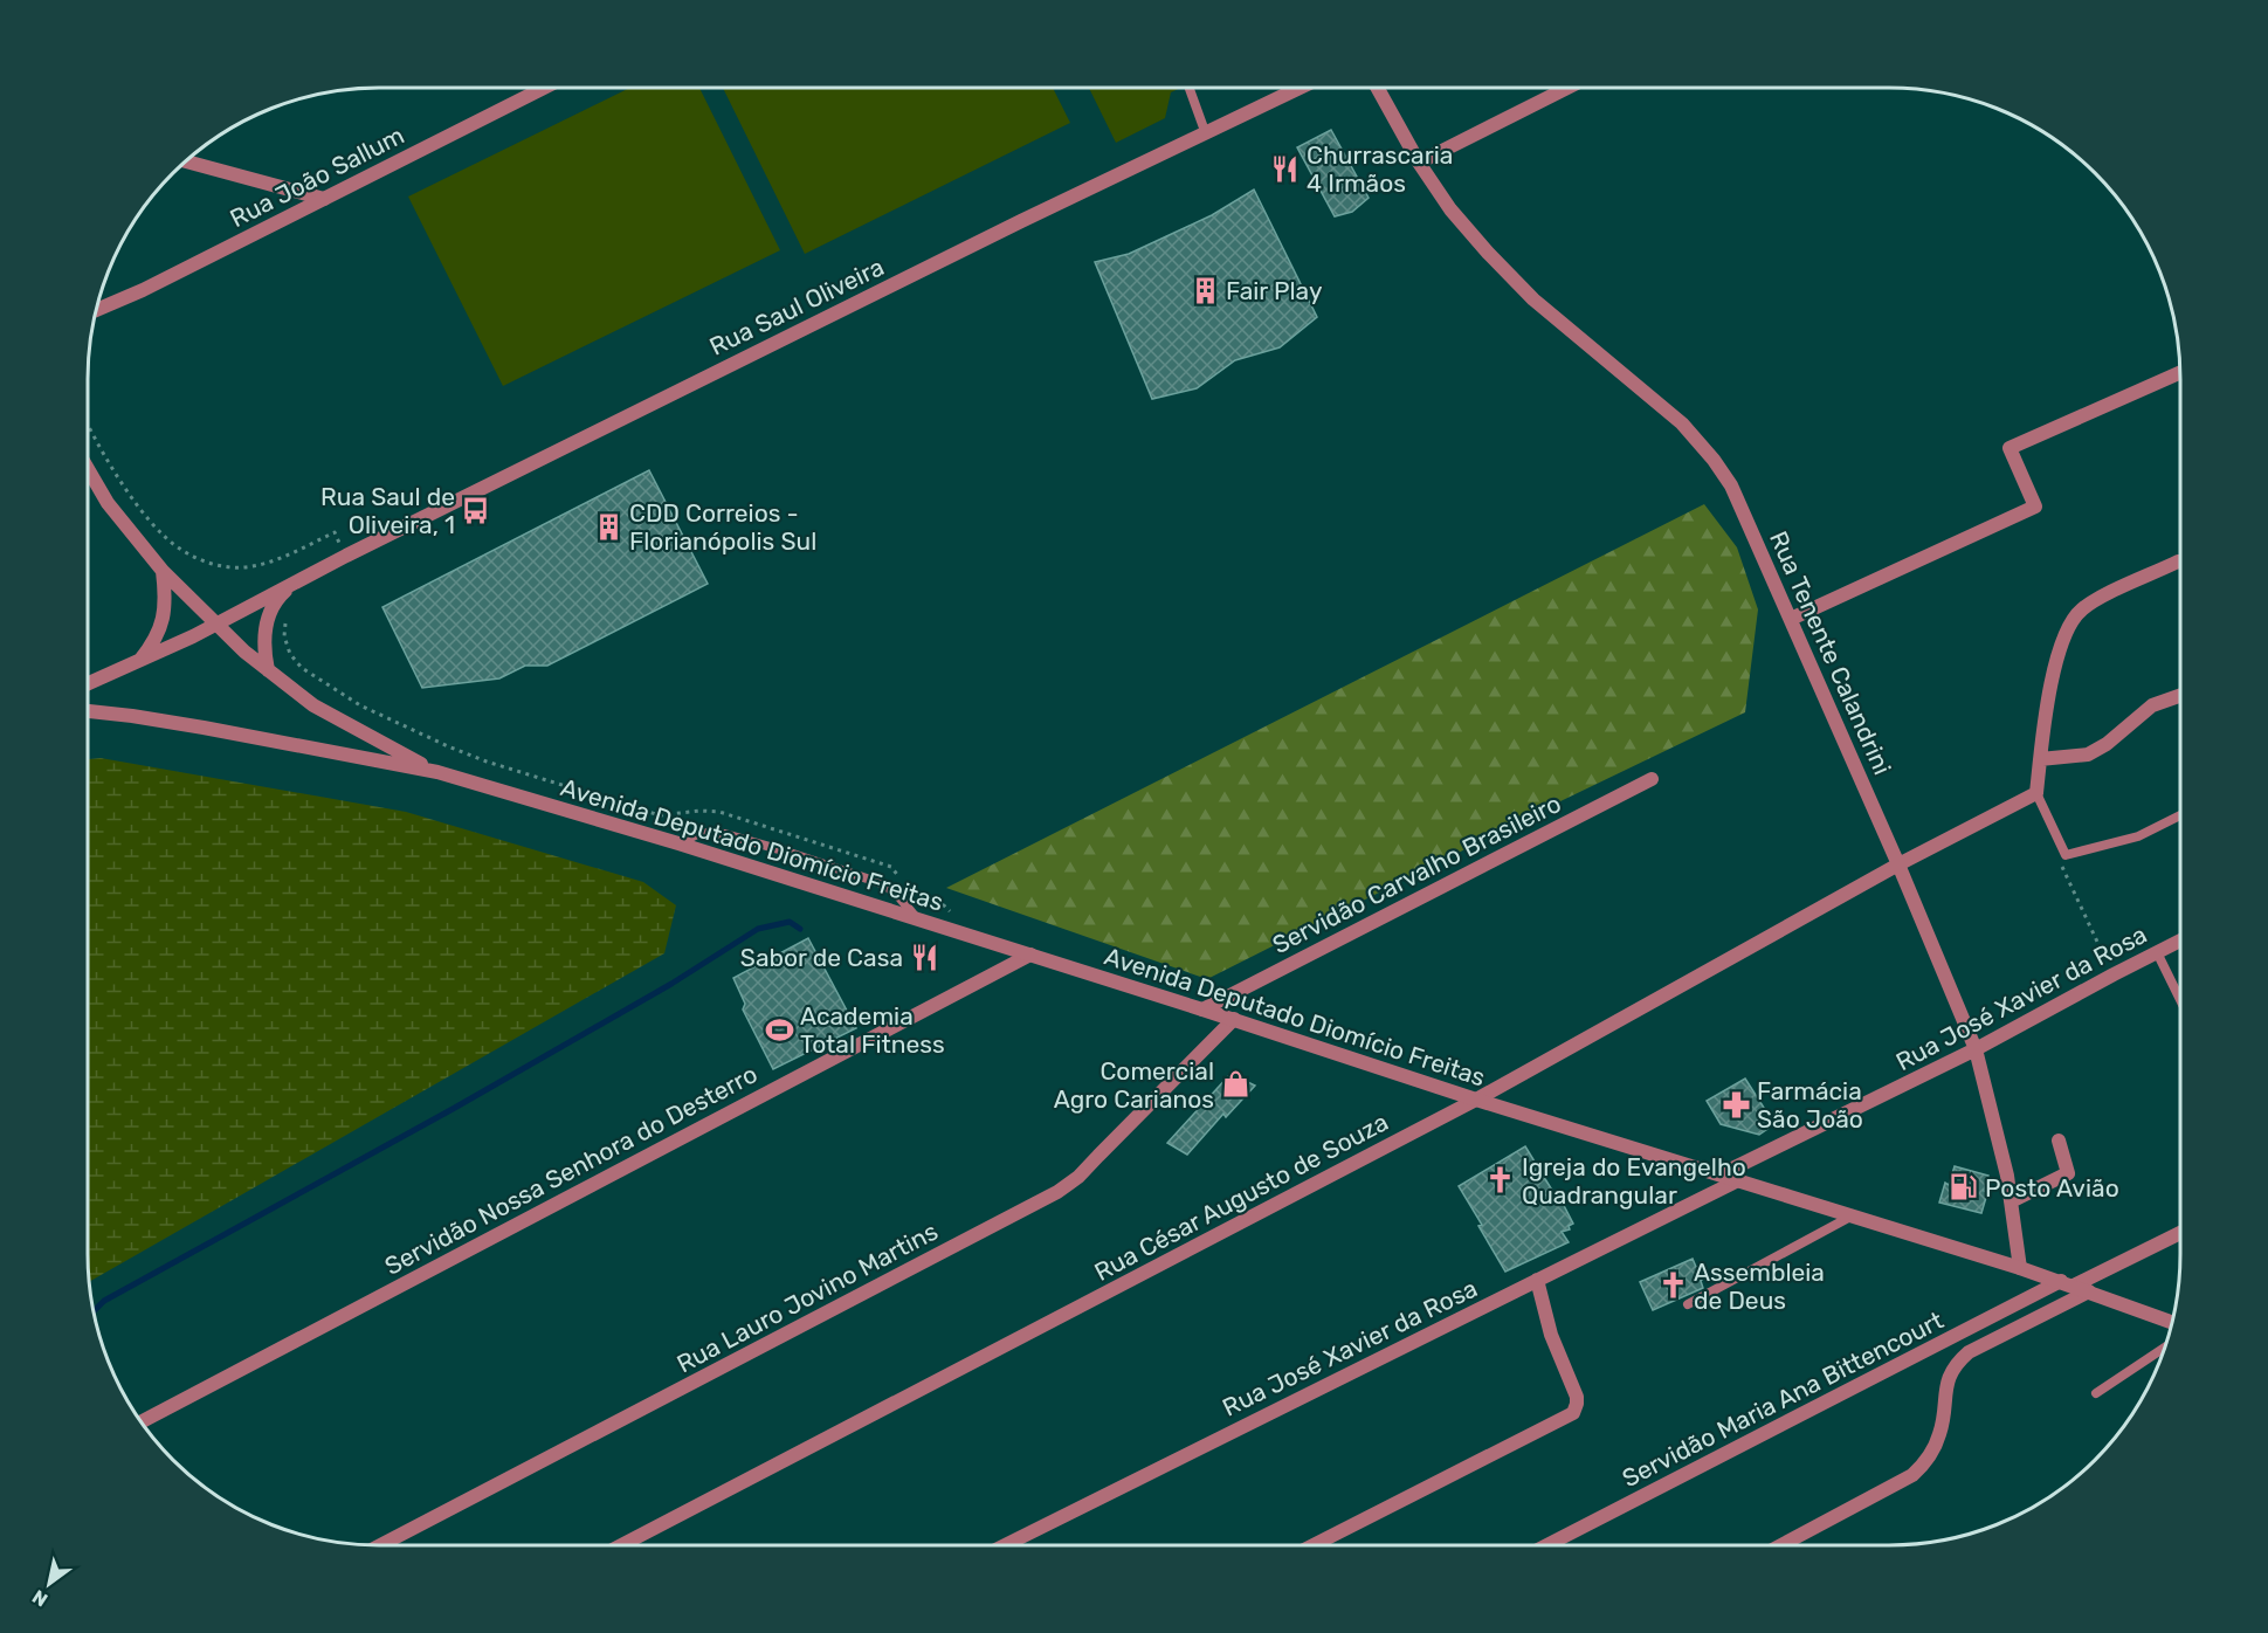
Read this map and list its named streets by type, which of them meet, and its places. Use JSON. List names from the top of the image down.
{
  "streets": {
    "street": [
      "Rua João Sallum",
      "Rua Saul Oliveira",
      "Rua Tenente Calandrini",
      "Avenida Deputado Diomício Freitas",
      "Servidão Carvalho Brasileiro",
      "Rua José Xavier da Rosa",
      "Servidão Nossa Senhora do Desterro",
      "Rua César Augusto de Souza",
      "Rua Lauro Jovino Martins",
      "Servidão Maria Ana Bittencourt"
    ]
  },
  "crossings": [
    ["Rua Saul Oliveira", "Avenida Deputado Diomício Freitas"],
    ["Rua Tenente Calandrini", "Avenida Deputado Diomício Freitas"],
    ["Rua Tenente Calandrini", "Rua José Xavier da Rosa"],
    ["Rua Tenente Calandrini", "Rua César Augusto de Souza"],
    ["Avenida Deputado Diomício Freitas", "Servidão Carvalho Brasileiro"],
    ["Avenida Deputado Diomício Freitas", "Rua José Xavier da Rosa"],
    ["Avenida Deputado Diomício Freitas", "Servidão Nossa Senhora do Desterro"],
    ["Avenida Deputado Diomício Freitas", "Rua César Augusto de Souza"],
    ["Avenida Deputado Diomício Freitas", "Rua Lauro Jovino Martins"],
    ["Avenida Deputado Diomício Freitas", "Servidão Maria Ana Bittencourt"]
  ],
  "places": {
    "restaurant": ["Churrascaria 4 Irmãos", "Sabor de Casa"],
    "building": ["Fair Play", "CDD Correios - Florianópolis Sul"],
    "bus stop": ["Rua Saul de Oliveira, 1"],
    "sports": ["Academia Total Fitness"],
    "shop": ["Comercial Agro Carianos"],
    "pharmacy": ["Farmácia São João"],
    "church": ["Igreja do Evangelho Quadrangular", "Assembleia de Deus"],
    "fuel station": ["Posto Avião"]
  },
  "north": "bottom left"
}
